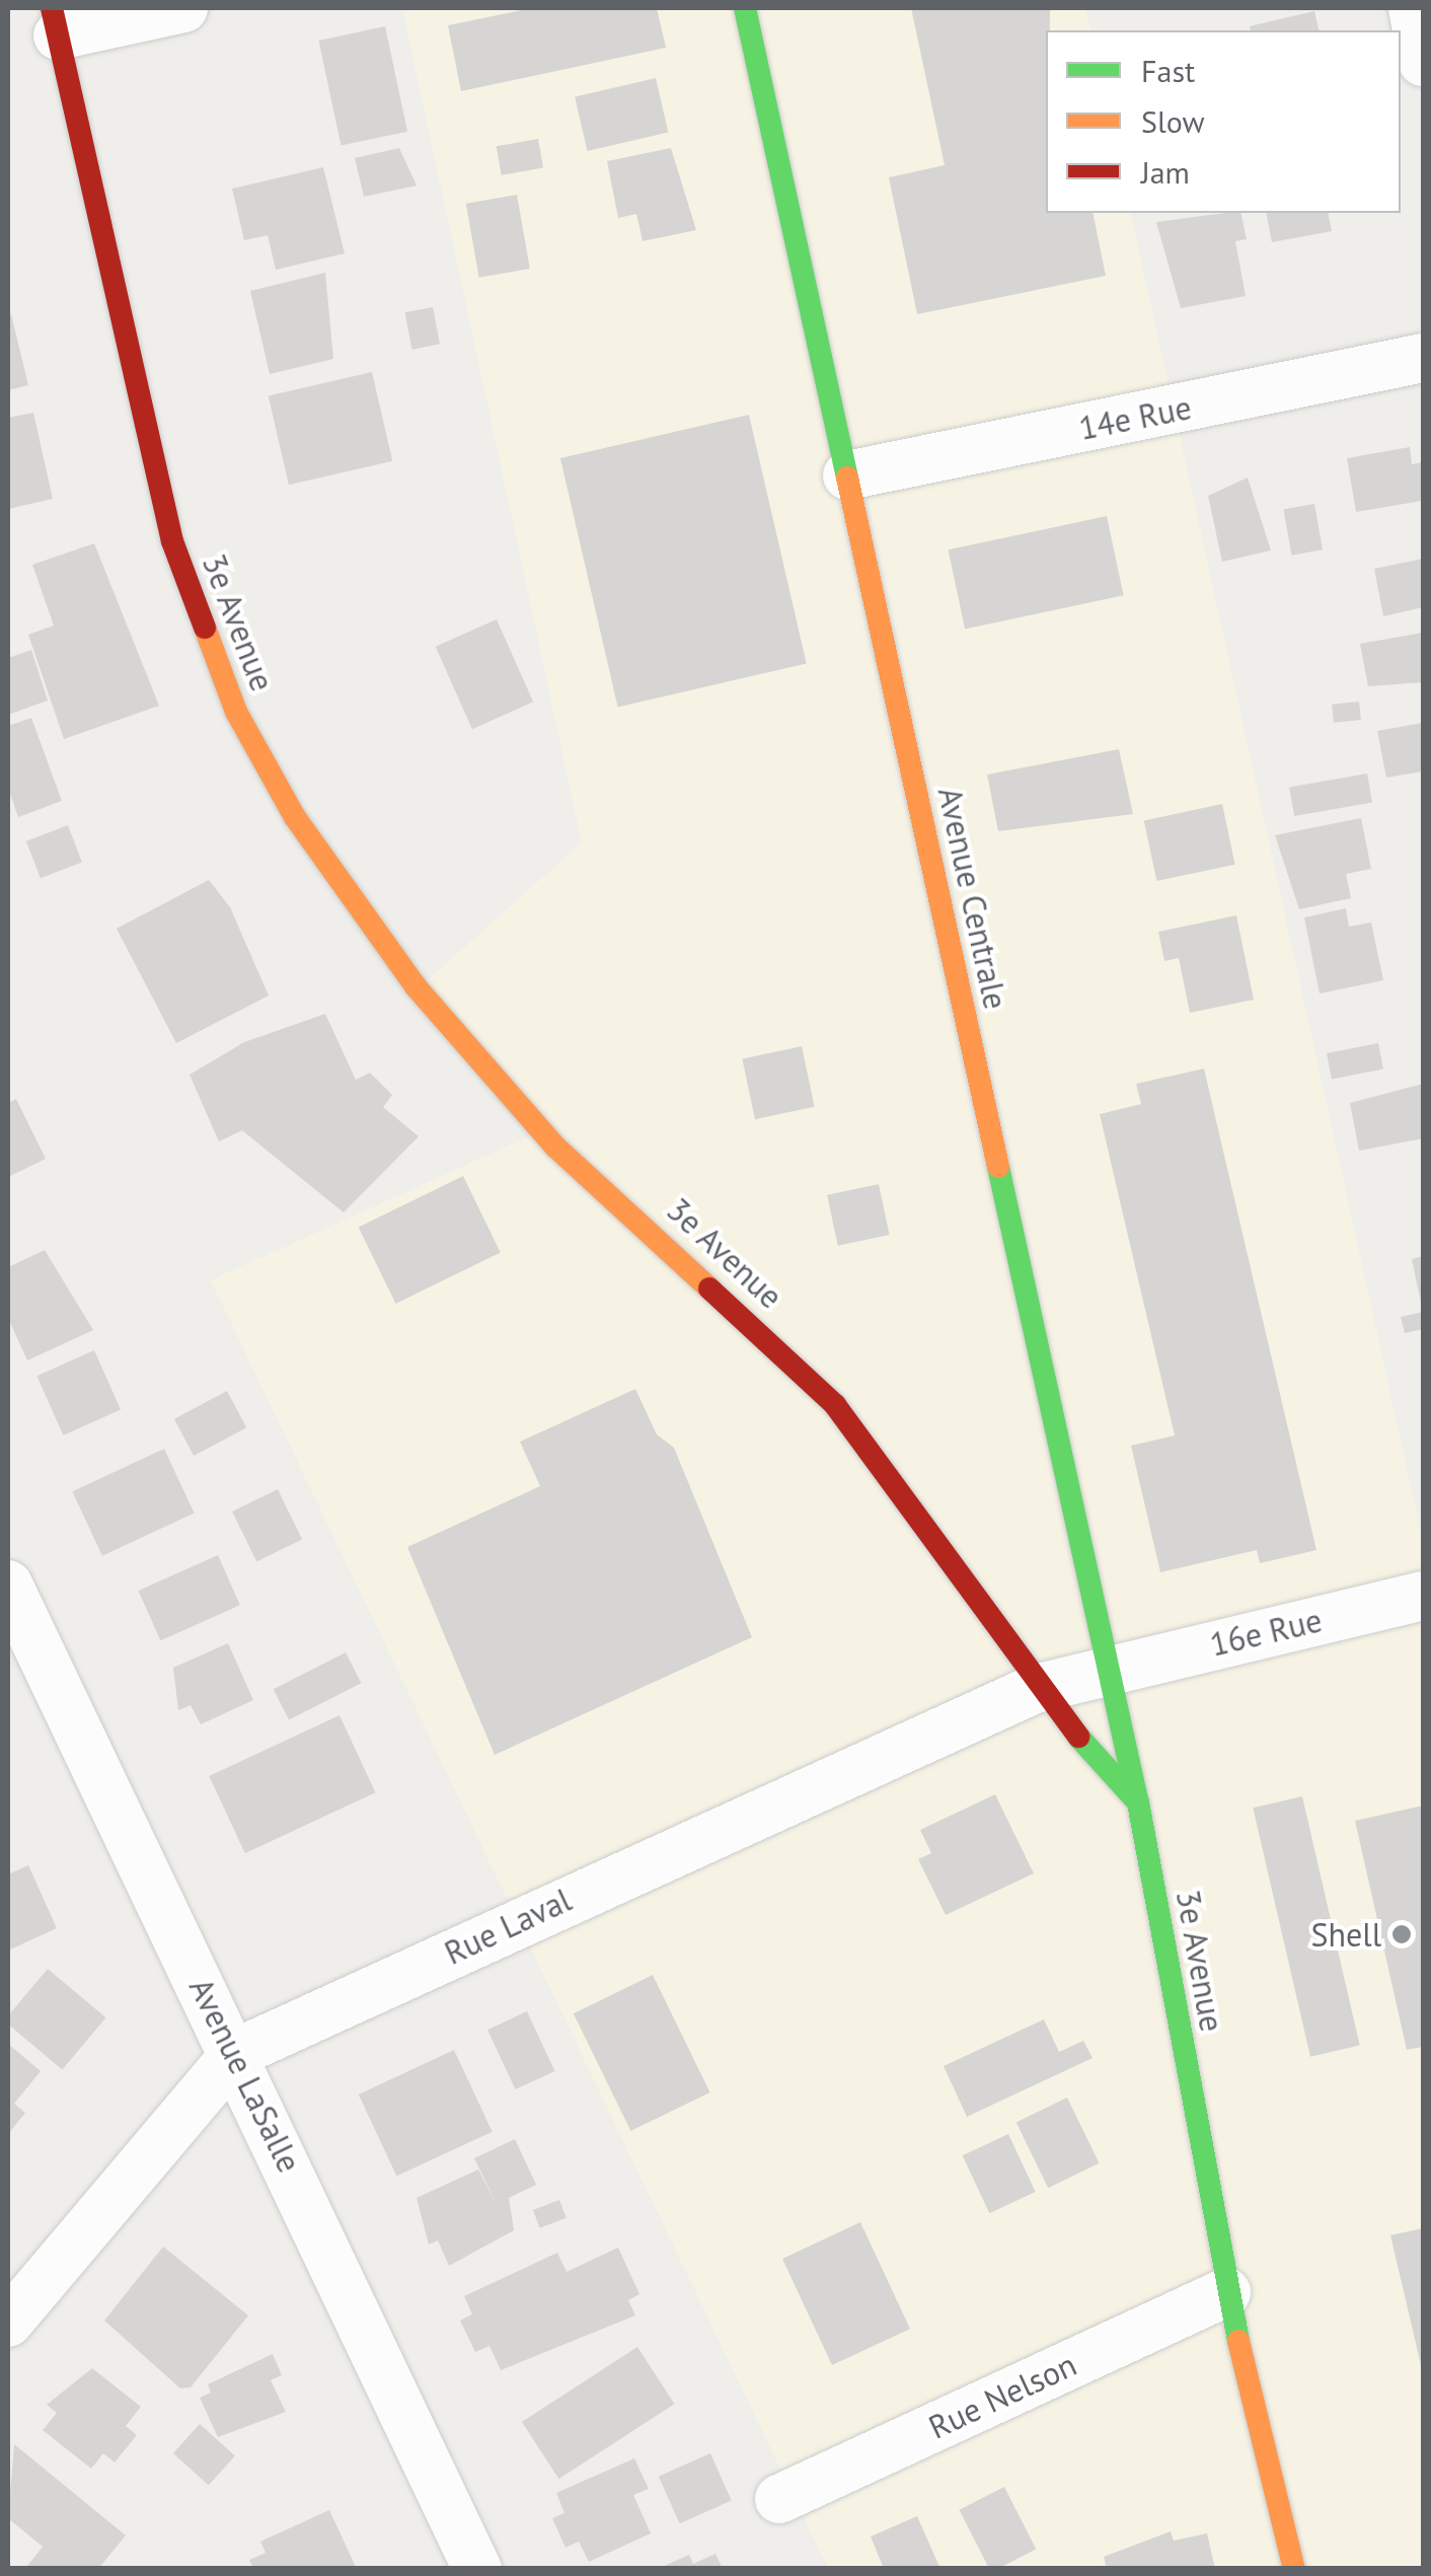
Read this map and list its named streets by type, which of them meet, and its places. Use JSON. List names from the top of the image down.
{
  "streets": {
    "main road": ["3e Avenue", "Avenue Centrale"],
    "street": [
      "14e Rue",
      "16e Rue",
      "Rue Laval",
      "Avenue LaSalle",
      "Rue Nelson"
    ]
  },
  "crossings": [
    ["14e Rue", "Avenue Centrale"],
    ["3e Avenue", "Avenue Centrale"],
    ["3e Avenue", "Rue Laval"],
    ["3e Avenue", "Rue Nelson"],
    ["Avenue Centrale", "16e Rue"],
    ["Avenue Centrale", "Rue Laval"],
    ["16e Rue", "Rue Laval"],
    ["Rue Laval", "Avenue LaSalle"]
  ],
  "places": ["Shell"],
  "legend": ["Fast", "Slow", "Jam"]
}
